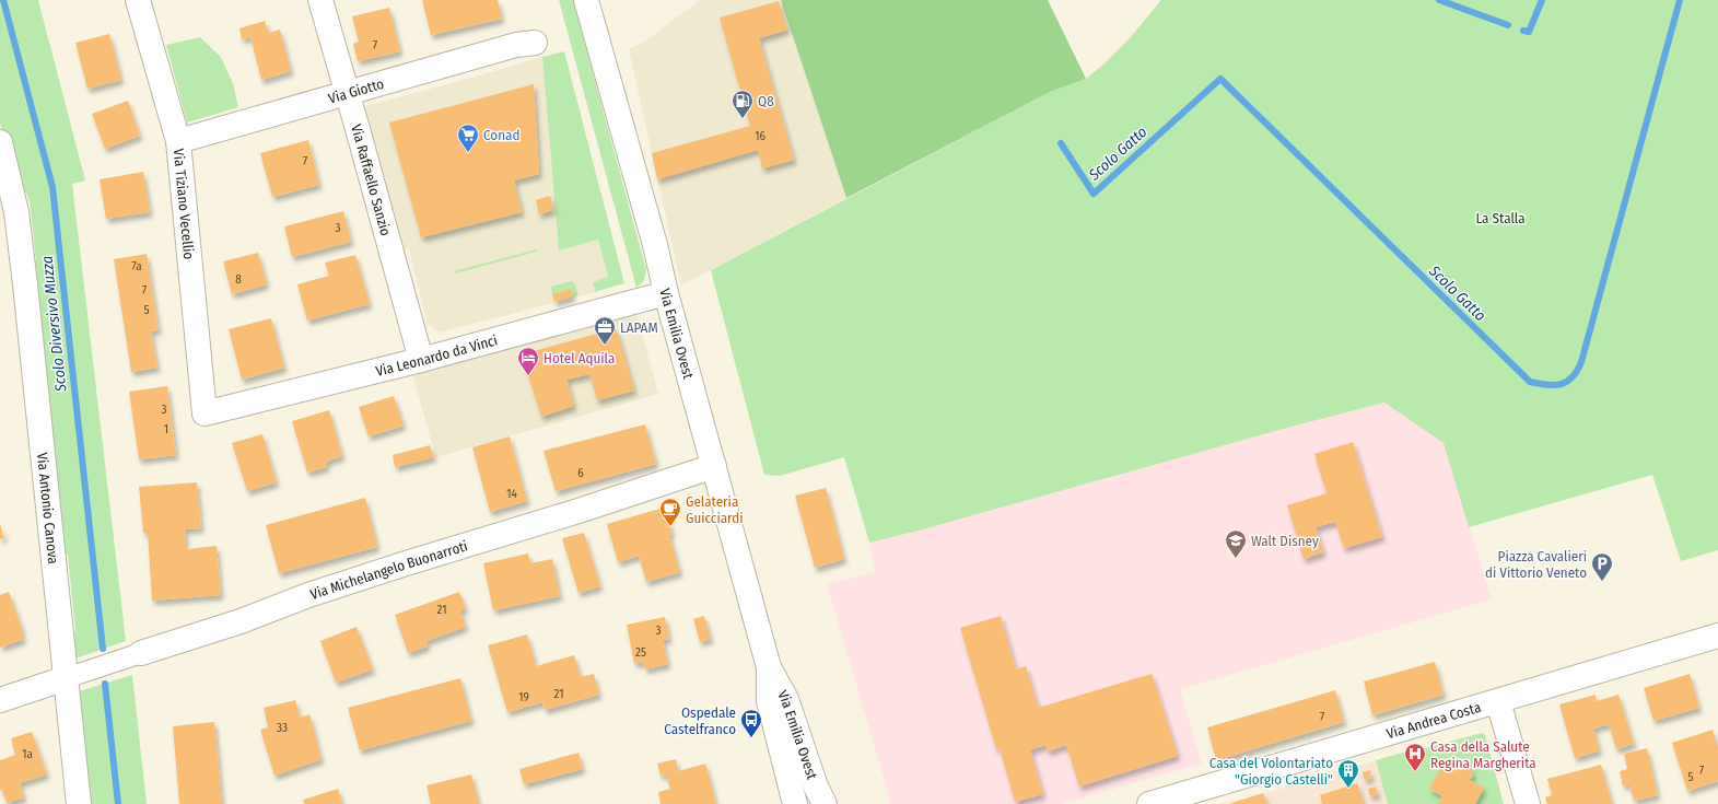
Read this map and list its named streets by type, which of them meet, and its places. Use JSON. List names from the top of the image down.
{
  "streets": {
    "street": [
      "Via Giotto",
      "Via Raffaello Sanzio",
      "Via Tiziano Vecellio",
      "Via Emilia Ovest",
      "Via Leonardo da Vinci",
      "Via Antonio Canova",
      "Via Michelangelo Buonarroti",
      "Via Andrea Costa"
    ]
  },
  "crossings": [
    ["Via Giotto", "Via Raffaello Sanzio"],
    ["Via Giotto", "Via Tiziano Vecellio"],
    ["Via Raffaello Sanzio", "Via Leonardo da Vinci"],
    ["Via Tiziano Vecellio", "Via Leonardo da Vinci"],
    ["Via Emilia Ovest", "Via Leonardo da Vinci"],
    ["Via Emilia Ovest", "Via Michelangelo Buonarroti"],
    ["Via Antonio Canova", "Via Michelangelo Buonarroti"]
  ],
  "water": ["Scolo Gatto", "Scolo Diversivo Muzza"],
  "parks": ["La Stalla"],
  "places": {
    "fuel station": ["Q8"],
    "supermarket": ["Conad"],
    "office": ["LAPAM"],
    "hotel": ["Hotel Aquila"],
    "cafe": ["Gelateria Guicciardi"],
    "school or university": ["Walt Disney"],
    "parking": ["Piazza Cavalieri di Vittorio Veneto"],
    "bus stop": ["Ospedale Castelfranco"],
    "hospital": ["Casa della Salute Regina Margherita"],
    "building": ["Casa del Volontariato \"Giorgio Castelli\""]
  },
  "house_numbers": [
    "7",
    "16",
    "7",
    "3",
    "7a",
    "8",
    "7",
    "5",
    "3",
    "1",
    "6",
    "14",
    "21",
    "3",
    "25",
    "21",
    "19",
    "7",
    "33",
    "1a",
    "7",
    "5"
  ]
}
